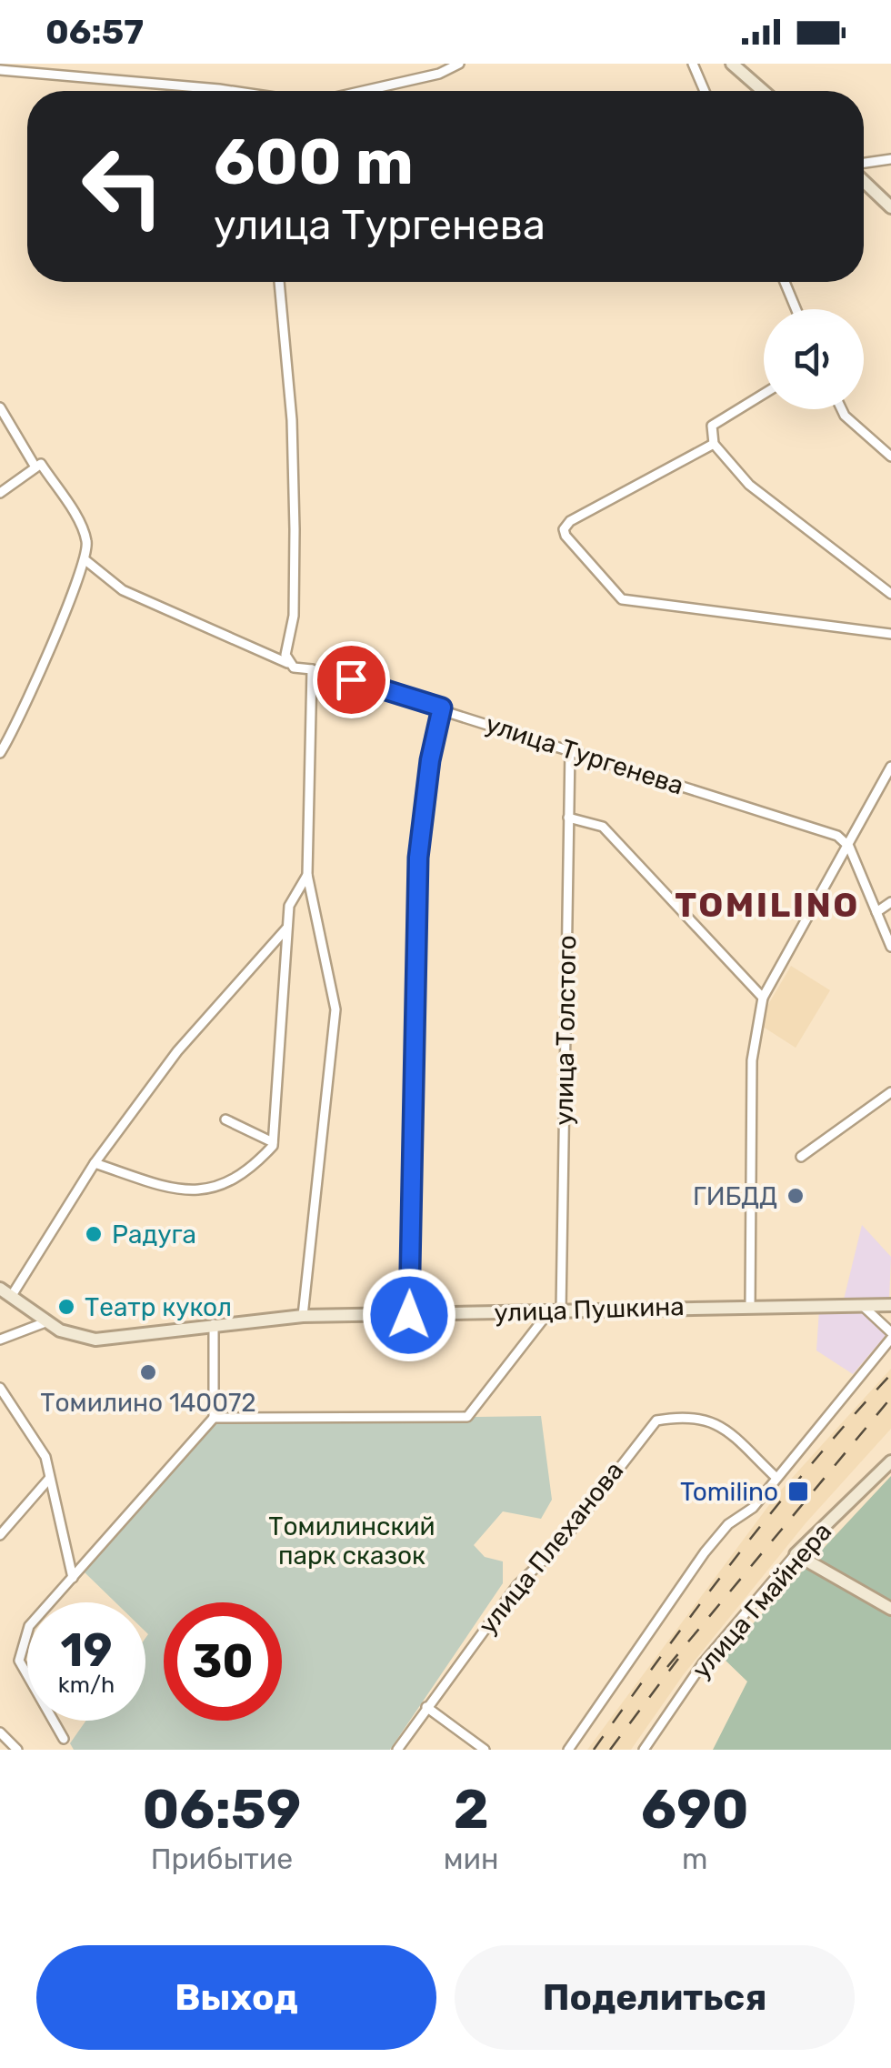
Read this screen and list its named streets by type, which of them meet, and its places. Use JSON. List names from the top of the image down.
{
  "streets": {
    "main road": ["улица Пушкина", "улица Гмайнера"],
    "street": ["улица Тургенева", "улица Толстого", "улица Плеханова"]
  },
  "crossings": [
    ["улица Тургенева", "улица Толстого"],
    ["улица Толстого", "улица Пушкина"]
  ],
  "districts": ["TOMILINO"],
  "parks": ["Томилинский парк сказок"],
  "places": {
    "other": [
      "ГИБДД",
      "Радуга",
      "Театр кукол",
      "Томилино 140072"
    ],
    "transit": ["Tomilino"]
  },
  "page": {
    "status": "06:57",
    "turn": ["600 m", "улица Тургенева"],
    "speed": "19 km/h",
    "limit": "30",
    "eta": [
      "06:59",
      "Прибытие",
      "2",
      "мин",
      "690",
      "m"
    ],
    "buttons": ["Выход", "Поделиться"]
  }
}
